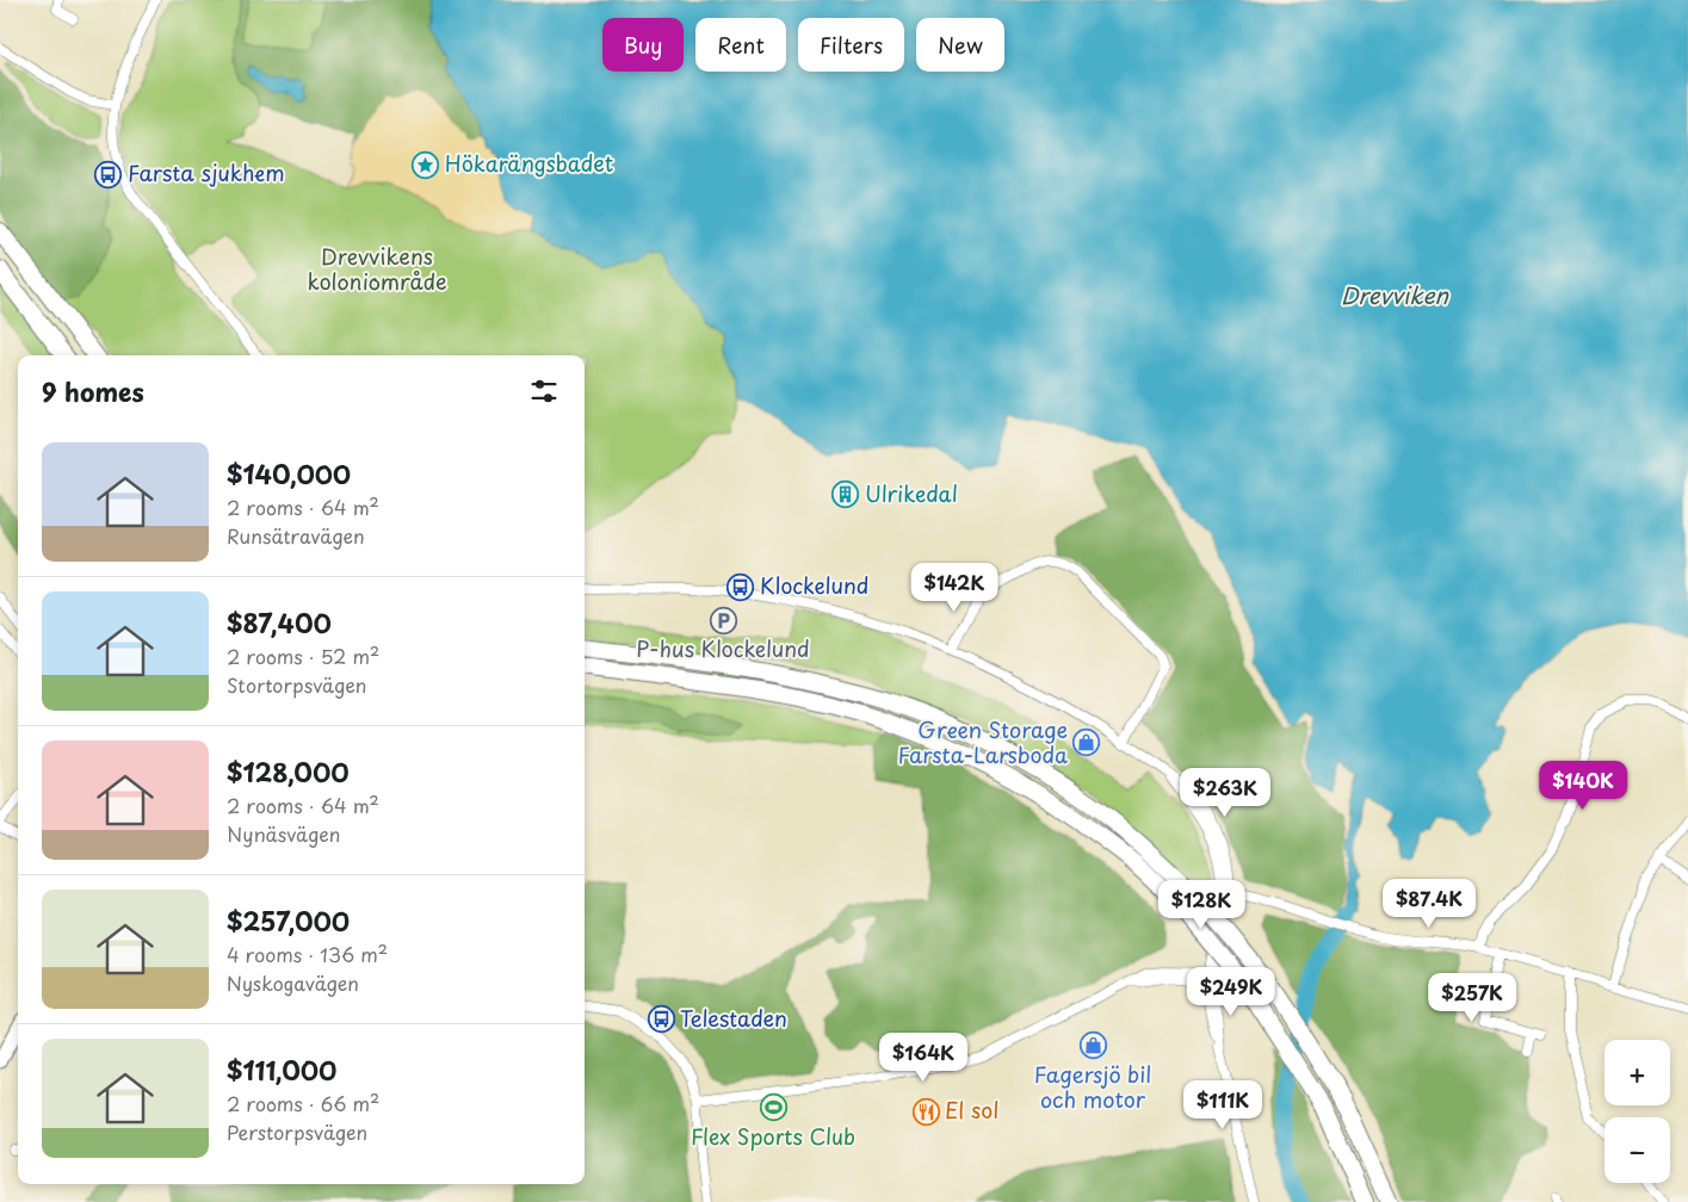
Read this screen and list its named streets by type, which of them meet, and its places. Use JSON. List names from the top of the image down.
{
  "water": ["Drevviken"],
  "parks": ["Drevvikens koloniområde"],
  "places": {
    "place": ["Hökarängsbadet"],
    "bus stop": ["Farsta sjukhem", "Klockelund", "Telestaden"],
    "building": ["Ulrikedal"],
    "parking": ["P-hus Klockelund"],
    "shop": ["Green Storage Farsta-Larsboda", "Fagersjö bil och motor"],
    "sports": ["Flex Sports Club"],
    "restaurant": ["El sol"]
  },
  "page": {
    "chip": [
      "Buy",
      "Rent",
      "Filters",
      "New"
    ],
    "heading": "9 homes",
    "list": [
      {
        "name": "$140,000",
        "note": "2 rooms · 64 m² · Runsätravägen"
      },
      {
        "name": "$87,400",
        "note": "2 rooms · 52 m² · Stortorpsvägen"
      },
      {
        "name": "$128,000",
        "note": "2 rooms · 64 m² · Nynäsvägen"
      },
      {
        "name": "$257,000",
        "note": "4 rooms · 136 m² · Nyskogavägen"
      },
      {
        "name": "$111,000",
        "note": "2 rooms · 66 m² · Perstorpsvägen"
      }
    ],
    "price": [
      "$142K",
      "$140K",
      "$263K",
      "$87.4K",
      "$128K",
      "$249K",
      "$257K",
      "$164K",
      "$111K"
    ],
    "map_buttons": ["+", "−"]
  }
}
